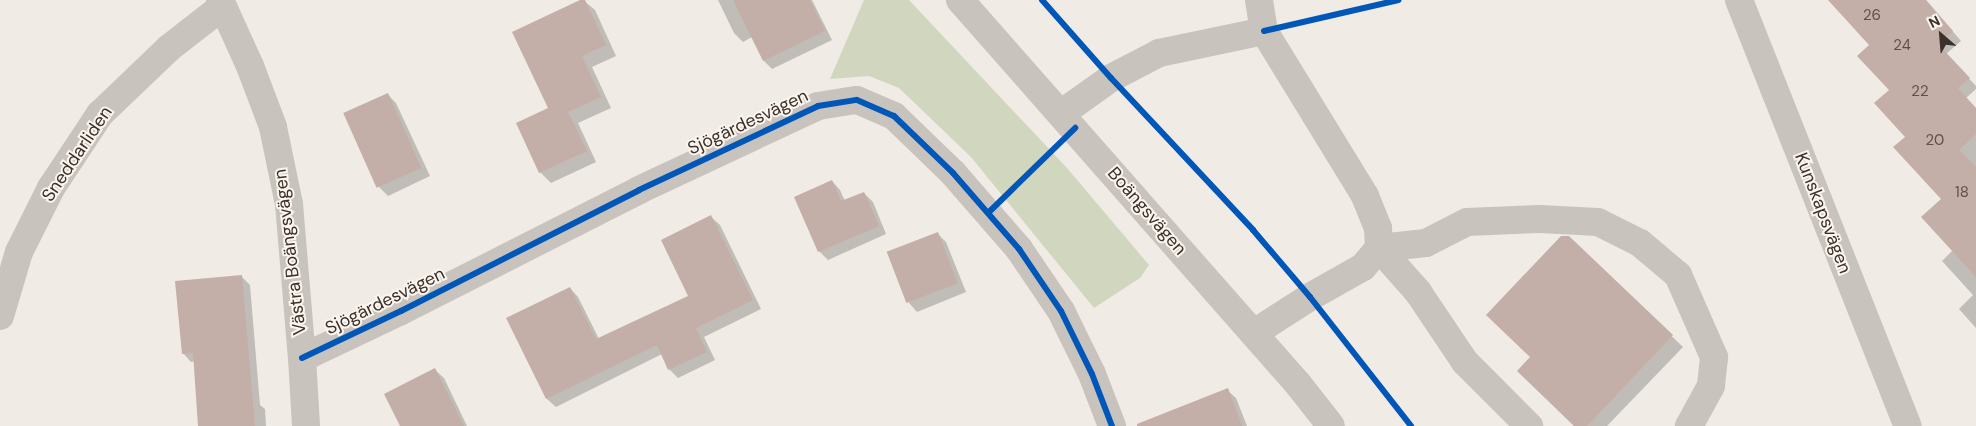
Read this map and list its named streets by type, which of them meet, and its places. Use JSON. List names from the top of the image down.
{
  "streets": {
    "street": [
      "Sjögärdesvägen",
      "Sneddarliden",
      "Boängsvägen",
      "Kunskapsvägen",
      "Västra Boängsvägen"
    ]
  },
  "crossings": [
    ["Sjögärdesvägen", "Västra Boängsvägen"],
    ["Sneddarliden", "Västra Boängsvägen"]
  ],
  "house_numbers": [
    "26",
    "24",
    "22",
    "20",
    "18"
  ],
  "north": "top left"
}
